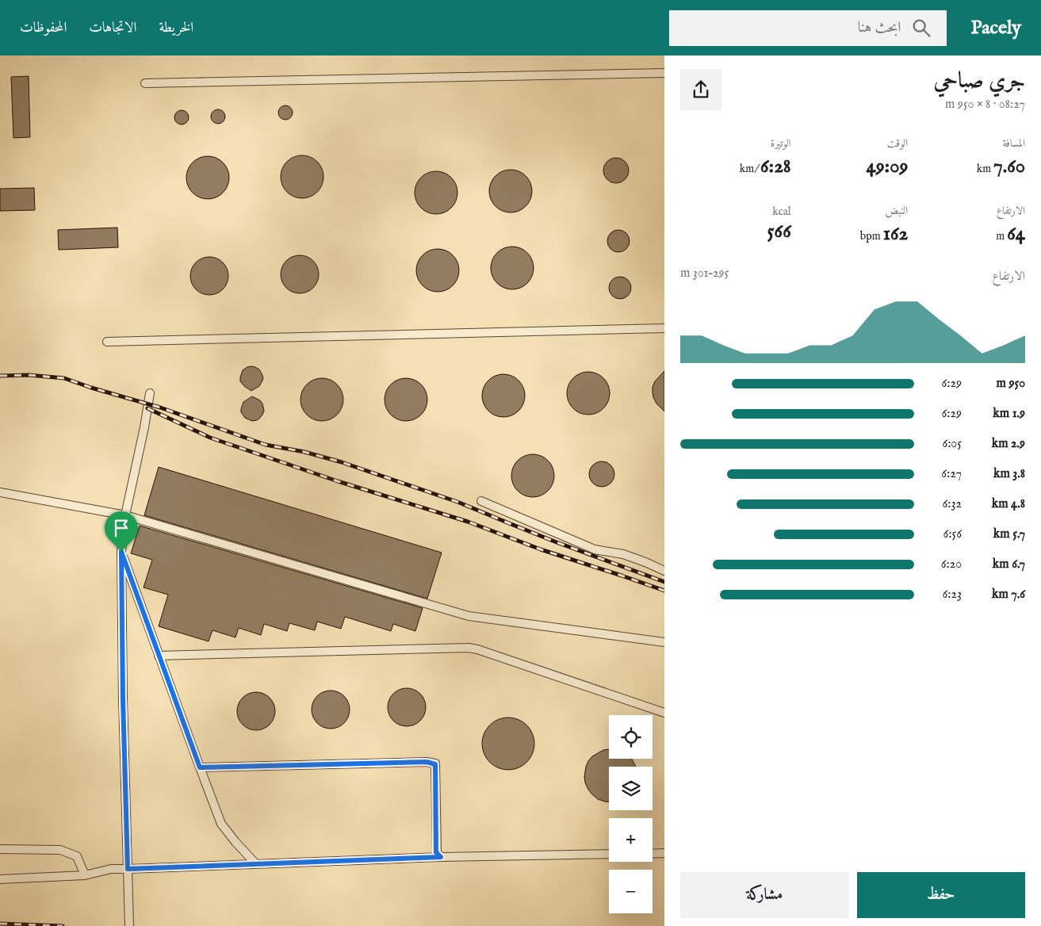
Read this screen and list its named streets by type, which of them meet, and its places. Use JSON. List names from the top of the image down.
{
  "page": {
    "header": "Pacely",
    "search": "ابحث هنا",
    "nav": ["الخريطة", "الاتجاهات", "المحفوظات"],
    "heading": ["جري صباحي", "08:27 · 8 × 950 m"],
    "stats": [
      ["المسافة", "7.60 km"],
      ["الوقت", "49:09"],
      ["الوتيرة", "6:28 /km"],
      ["الارتفاع", "64 m"],
      ["النبض", "162 bpm"],
      ["kcal", "566"]
    ],
    "chart": ["الارتفاع", "295–301 m"],
    "list": [
      {
        "name": "950 m",
        "note": "6:29"
      },
      {
        "name": "1.9 km",
        "note": "6:29"
      },
      {
        "name": "2.9 km",
        "note": "6:05"
      },
      {
        "name": "3.8 km",
        "note": "6:27"
      },
      {
        "name": "4.8 km",
        "note": "6:32"
      },
      {
        "name": "5.7 km",
        "note": "6:56"
      },
      {
        "name": "6.7 km",
        "note": "6:20"
      },
      {
        "name": "7.6 km",
        "note": "6:23"
      }
    ],
    "map_buttons": ["+", "−"],
    "buttons": ["حفظ", "مشاركة"]
  }
}
